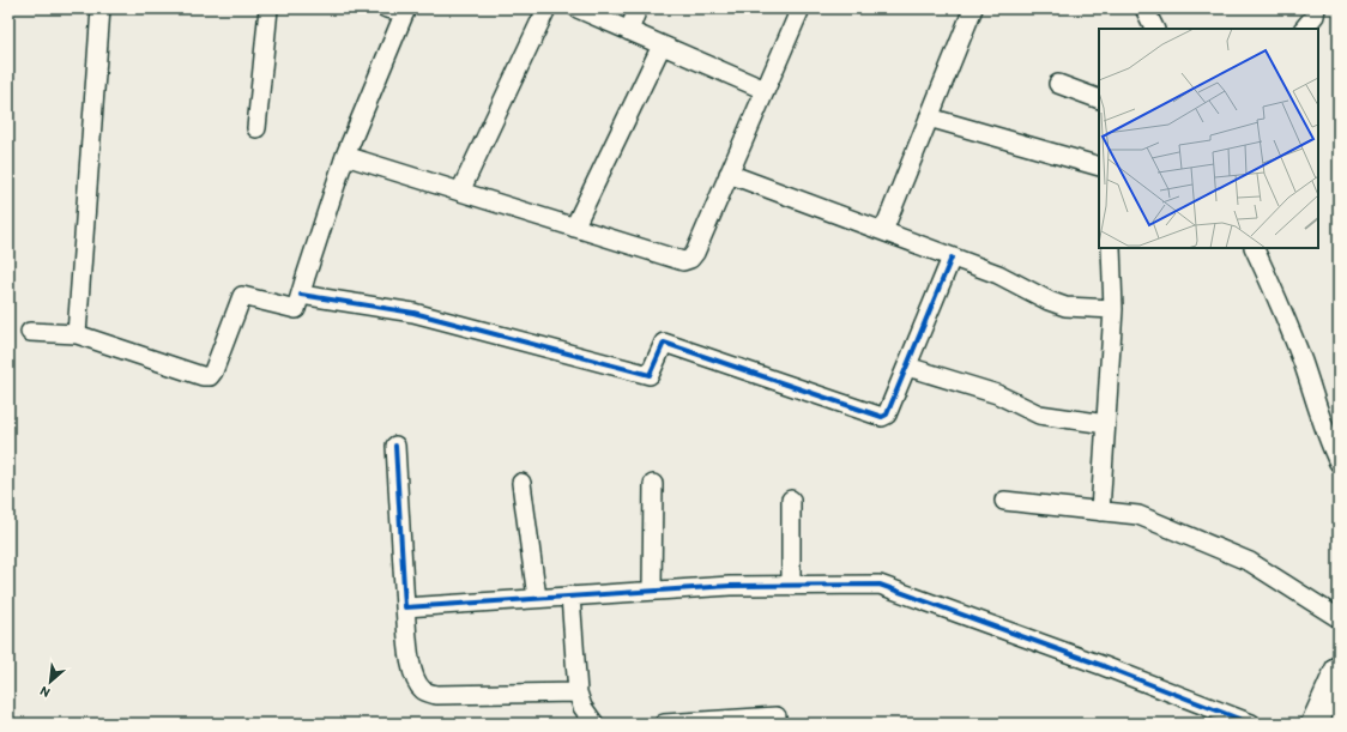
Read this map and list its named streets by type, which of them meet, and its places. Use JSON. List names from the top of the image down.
{
  "north": "bottom left"
}
